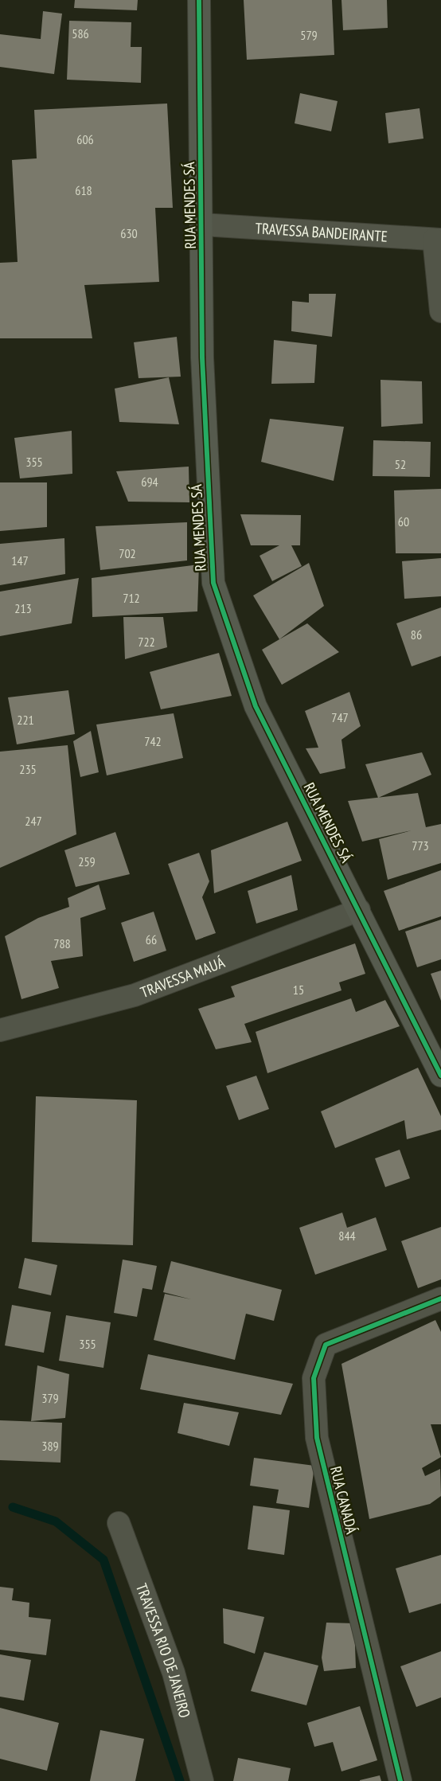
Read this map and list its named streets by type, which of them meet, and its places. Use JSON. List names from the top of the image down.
{
  "streets": {
    "street": [
      "RUA MENDES SÁ",
      "TRAVESSA BANDEIRANTE",
      "TRAVESSA MAUÁ",
      "RUA CANADÁ",
      "TRAVESSA RIO DE JANEIRO"
    ]
  },
  "crossings": [
    ["RUA MENDES SÁ", "TRAVESSA BANDEIRANTE"],
    ["RUA MENDES SÁ", "TRAVESSA MAUÁ"]
  ],
  "house_numbers": [
    "586",
    "579",
    "606",
    "618",
    "630",
    "355",
    "52",
    "694",
    "60",
    "702",
    "147",
    "712",
    "213",
    "86",
    "722",
    "747",
    "221",
    "742",
    "235",
    "247",
    "773",
    "259",
    "66",
    "788",
    "15",
    "844",
    "355",
    "379",
    "389"
  ]
}
